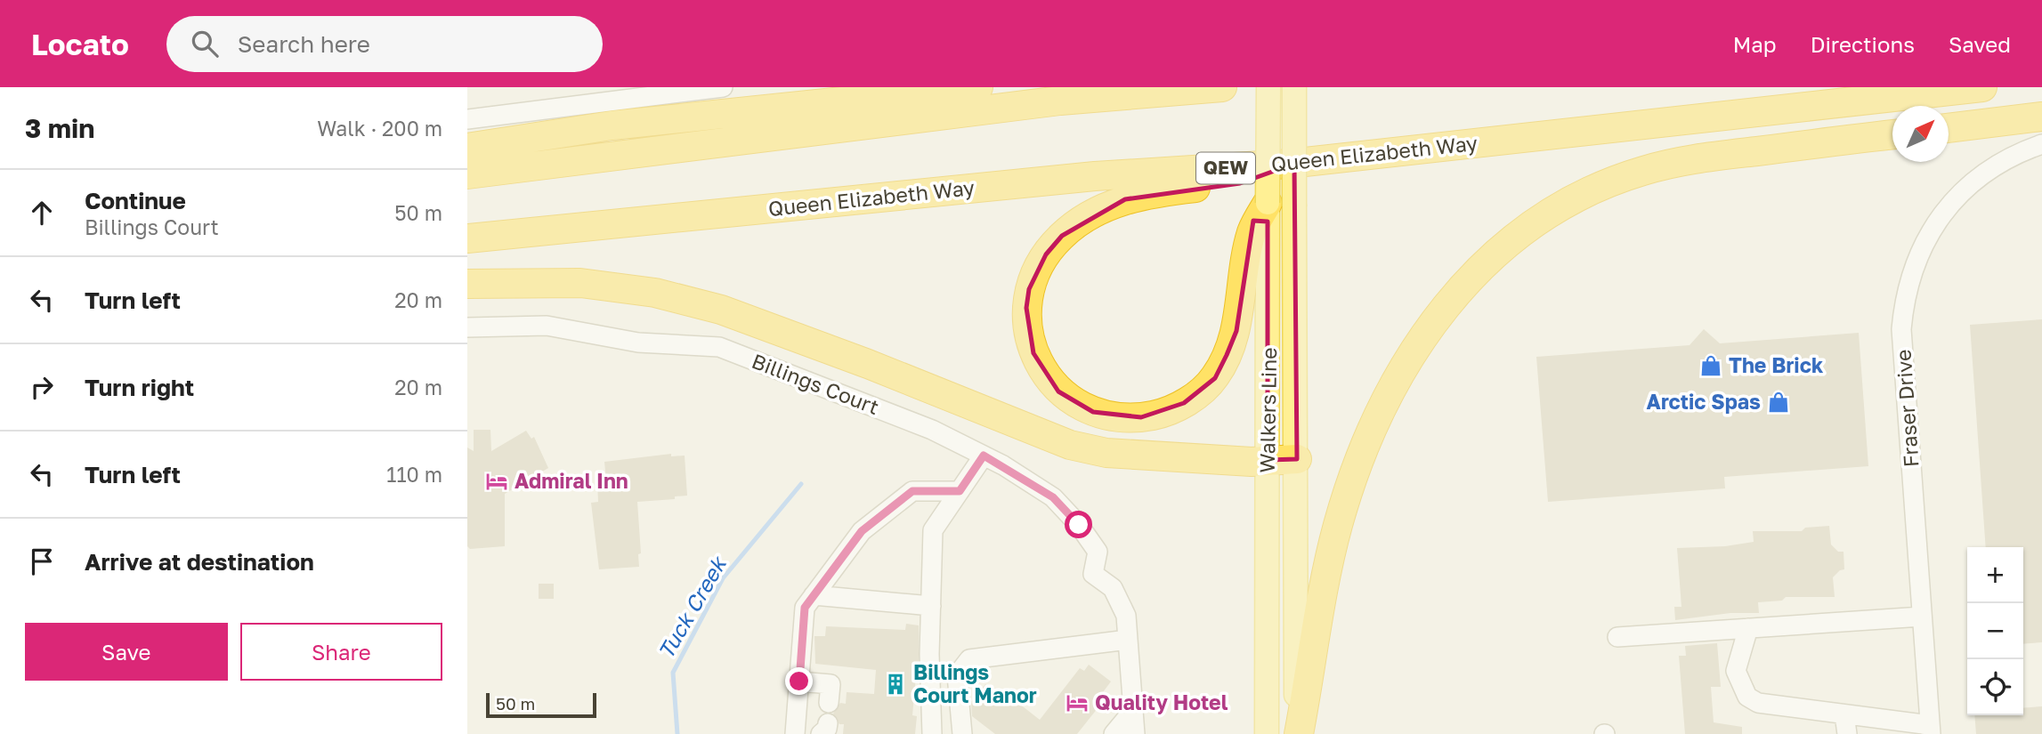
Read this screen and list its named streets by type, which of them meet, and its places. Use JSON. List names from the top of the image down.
{
  "streets": {
    "highway": ["Queen Elizabeth Way", "QEW"],
    "main road": ["Walkers Line"],
    "street": ["Billings Court", "Fraser Drive"]
  },
  "crossings": [
    ["Queen Elizabeth Way", "Walkers Line"]
  ],
  "water": ["Tuck Creek"],
  "places": {
    "shop": ["The Brick", "Arctic Spas"],
    "hotel": ["Admiral Inn", "Quality Hotel"],
    "building": ["Billings Court Manor"]
  },
  "scale_bar": "50 m",
  "north": "top right",
  "page": {
    "header": "Locato",
    "search": "Search here",
    "nav": ["Map", "Directions", "Saved"],
    "heading": ["3 min", "Walk · 200 m"],
    "list": [
      ["Continue", "Billings Court", "50 m"],
      ["Turn left", "20 m"],
      ["Turn right", "20 m"],
      ["Turn left", "110 m"],
      "Arrive at destination"
    ],
    "map_buttons": ["+", "−"],
    "buttons": ["Save", "Share"],
    "scale": "50 m"
  }
}
